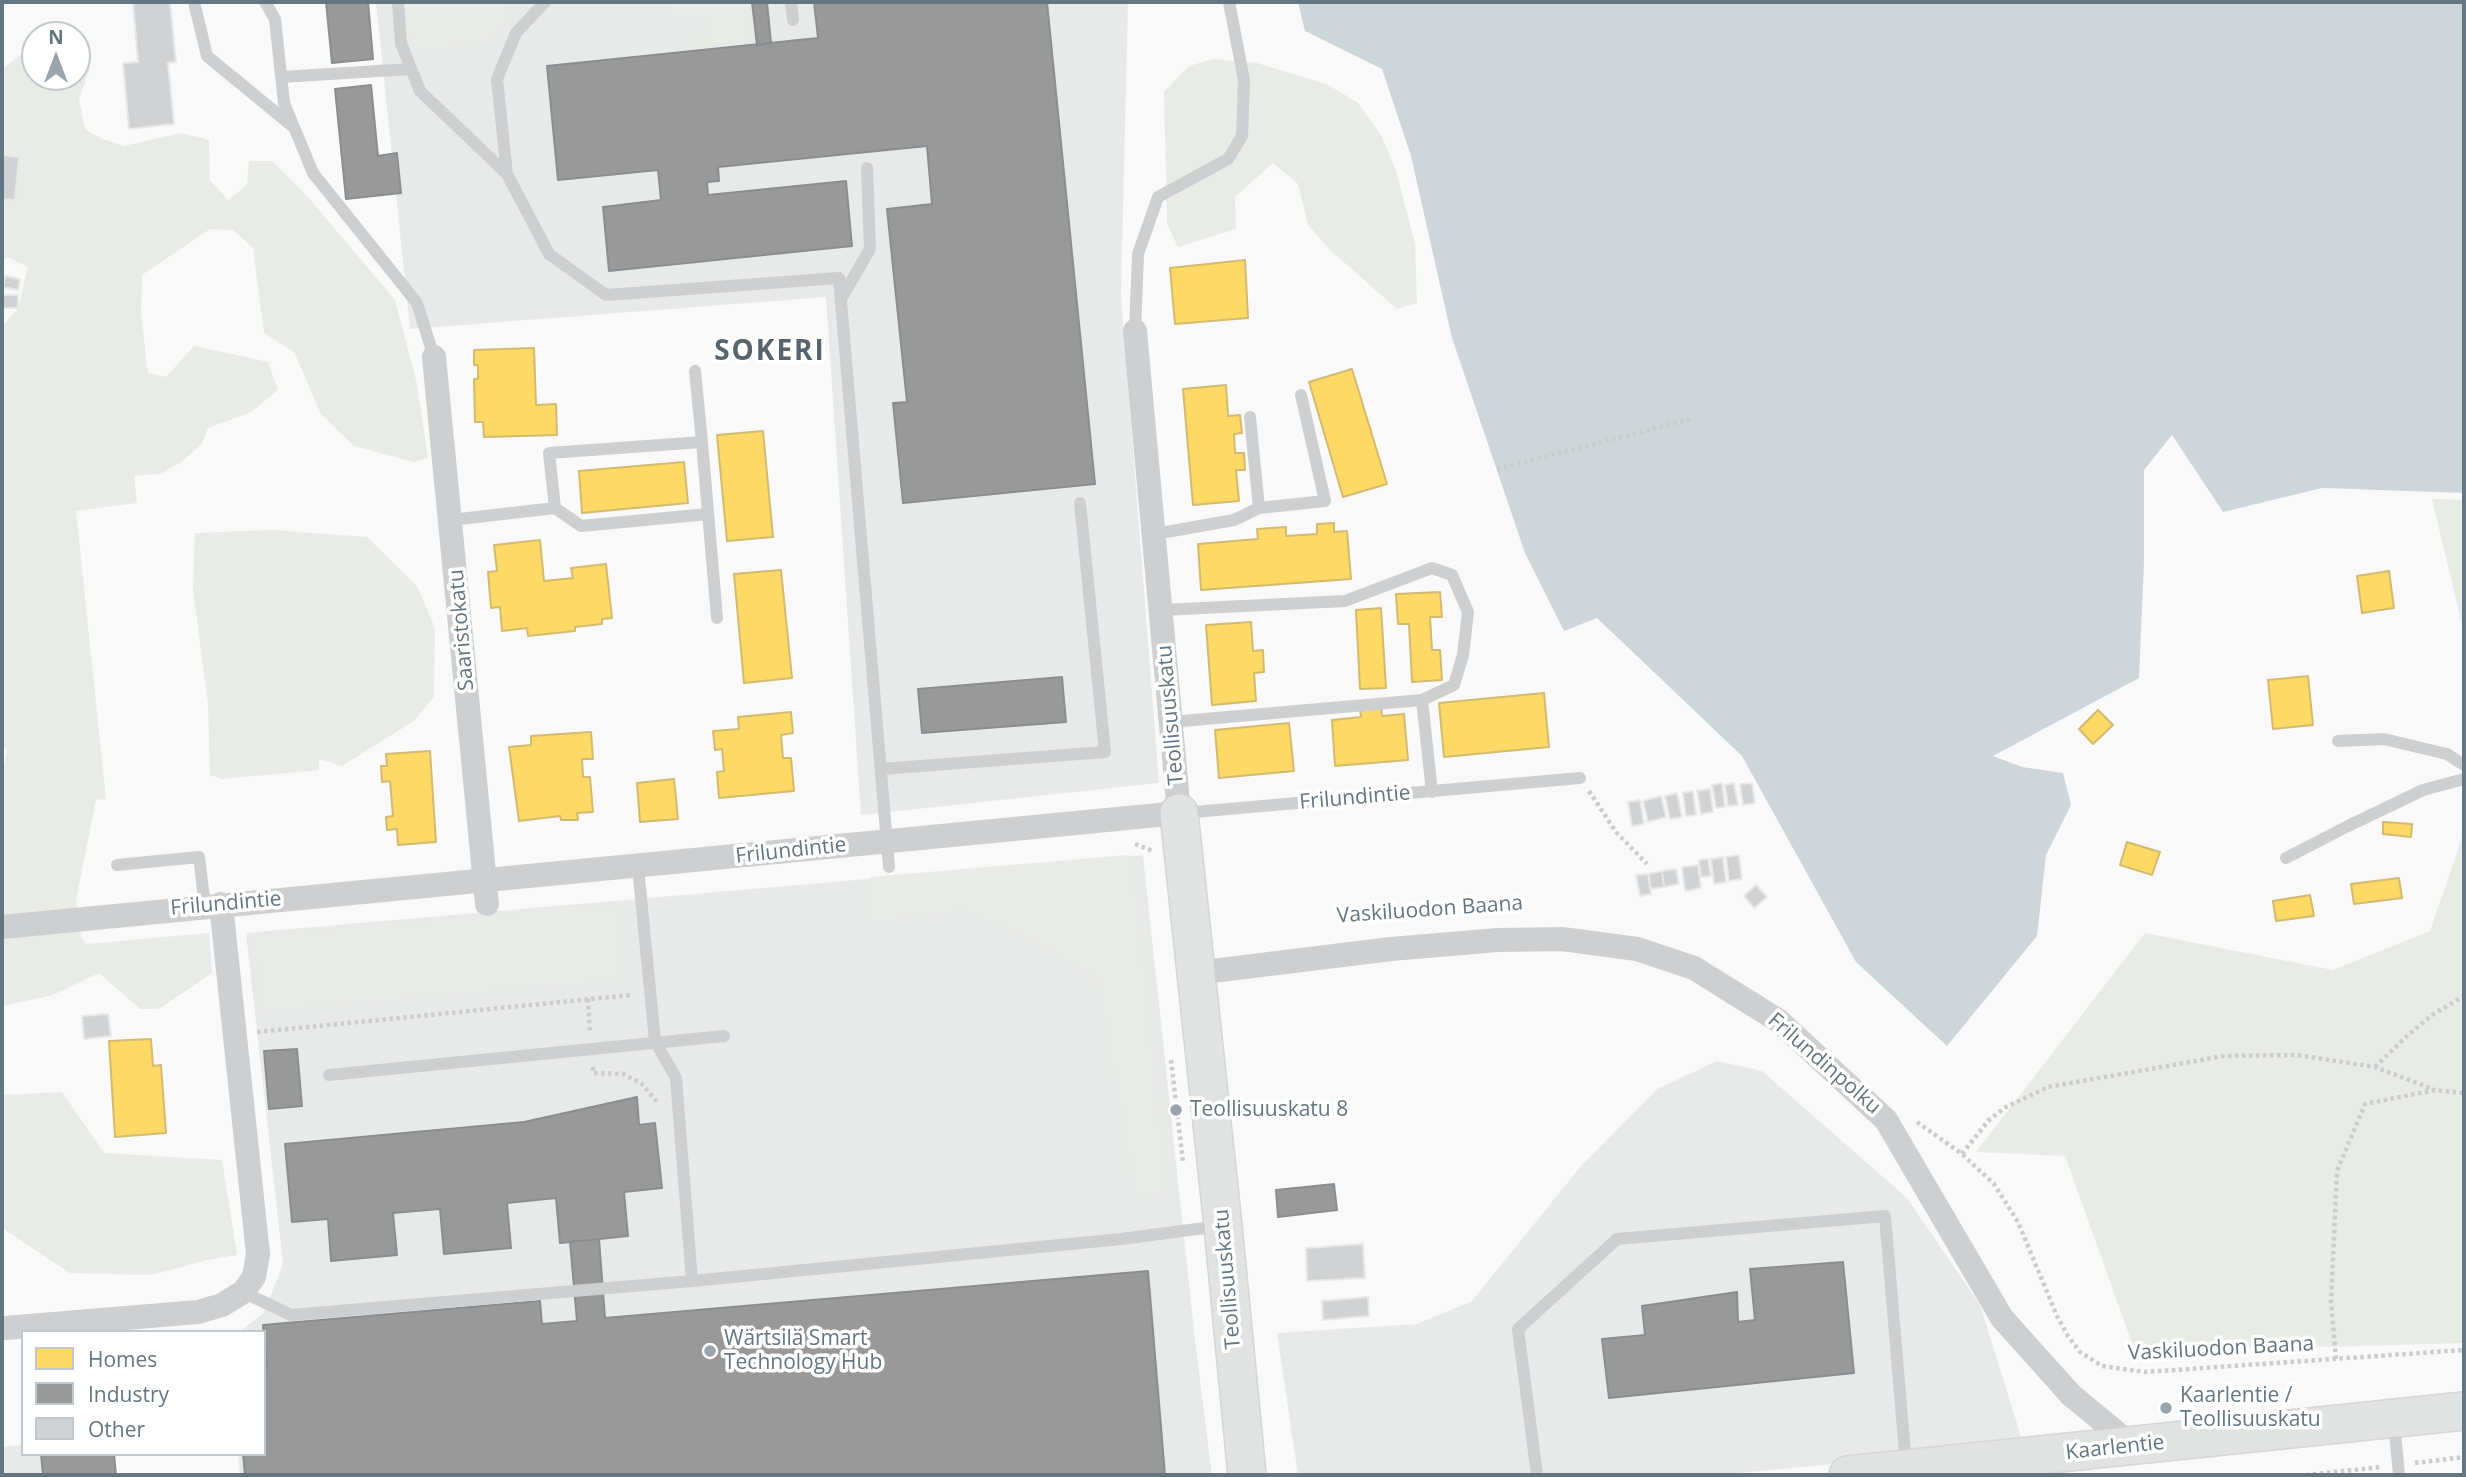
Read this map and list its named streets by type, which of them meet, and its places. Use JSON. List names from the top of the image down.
{
  "streets": {
    "street": [
      "Saaristokatu",
      "Teollisuuskatu",
      "Frilundintie",
      "Frilundinpolku",
      "Kaarlentie"
    ],
    "path": ["Vaskiluodon Baana"]
  },
  "crossings": [
    ["Saaristokatu", "Frilundintie"],
    ["Teollisuuskatu", "Frilundintie"],
    ["Teollisuuskatu", "Frilundinpolku"],
    ["Frilundinpolku", "Kaarlentie"]
  ],
  "districts": ["SOKERI"],
  "places": ["Teollisuuskatu 8", "Wärtsilä Smart Technology Hub", "Kaarlentie / Teollisuuskatu"],
  "legend": ["Homes", "Industry", "Other"],
  "north": "top"
}
